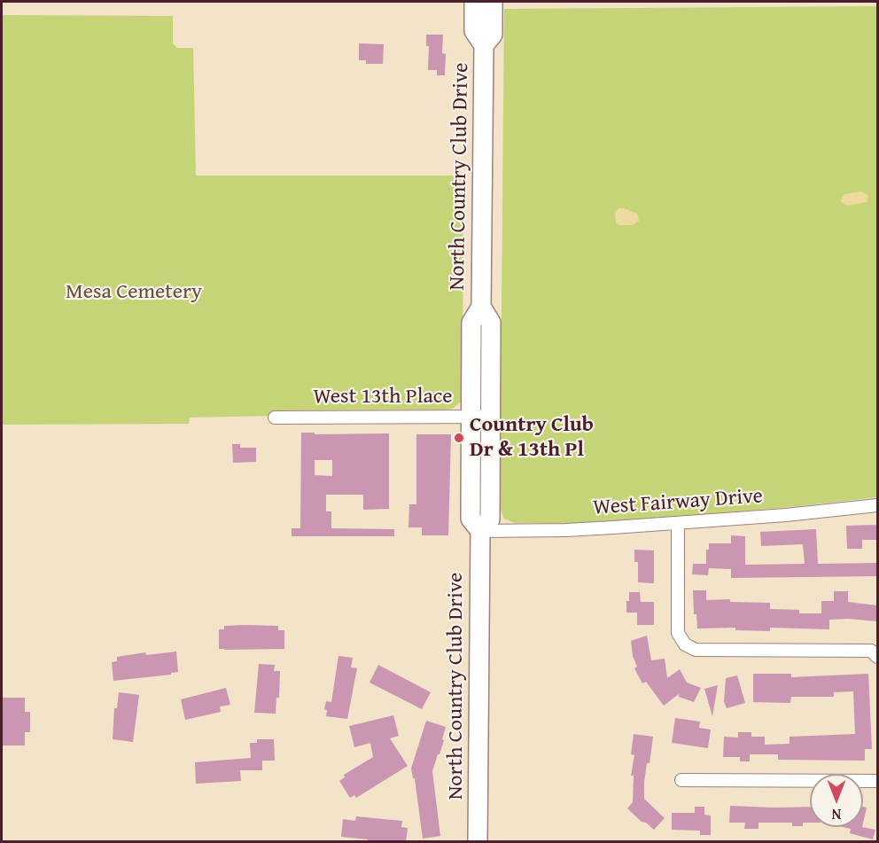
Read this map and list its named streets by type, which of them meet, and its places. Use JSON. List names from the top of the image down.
{
  "streets": {
    "main road": ["North Country Club Drive"],
    "street": ["West 13th Place", "West Fairway Drive"]
  },
  "crossings": [
    ["North Country Club Drive", "West 13th Place"],
    ["North Country Club Drive", "West Fairway Drive"]
  ],
  "parks": ["Mesa Cemetery"],
  "places": ["Country Club Dr & 13th Pl"],
  "north": "bottom"
}
